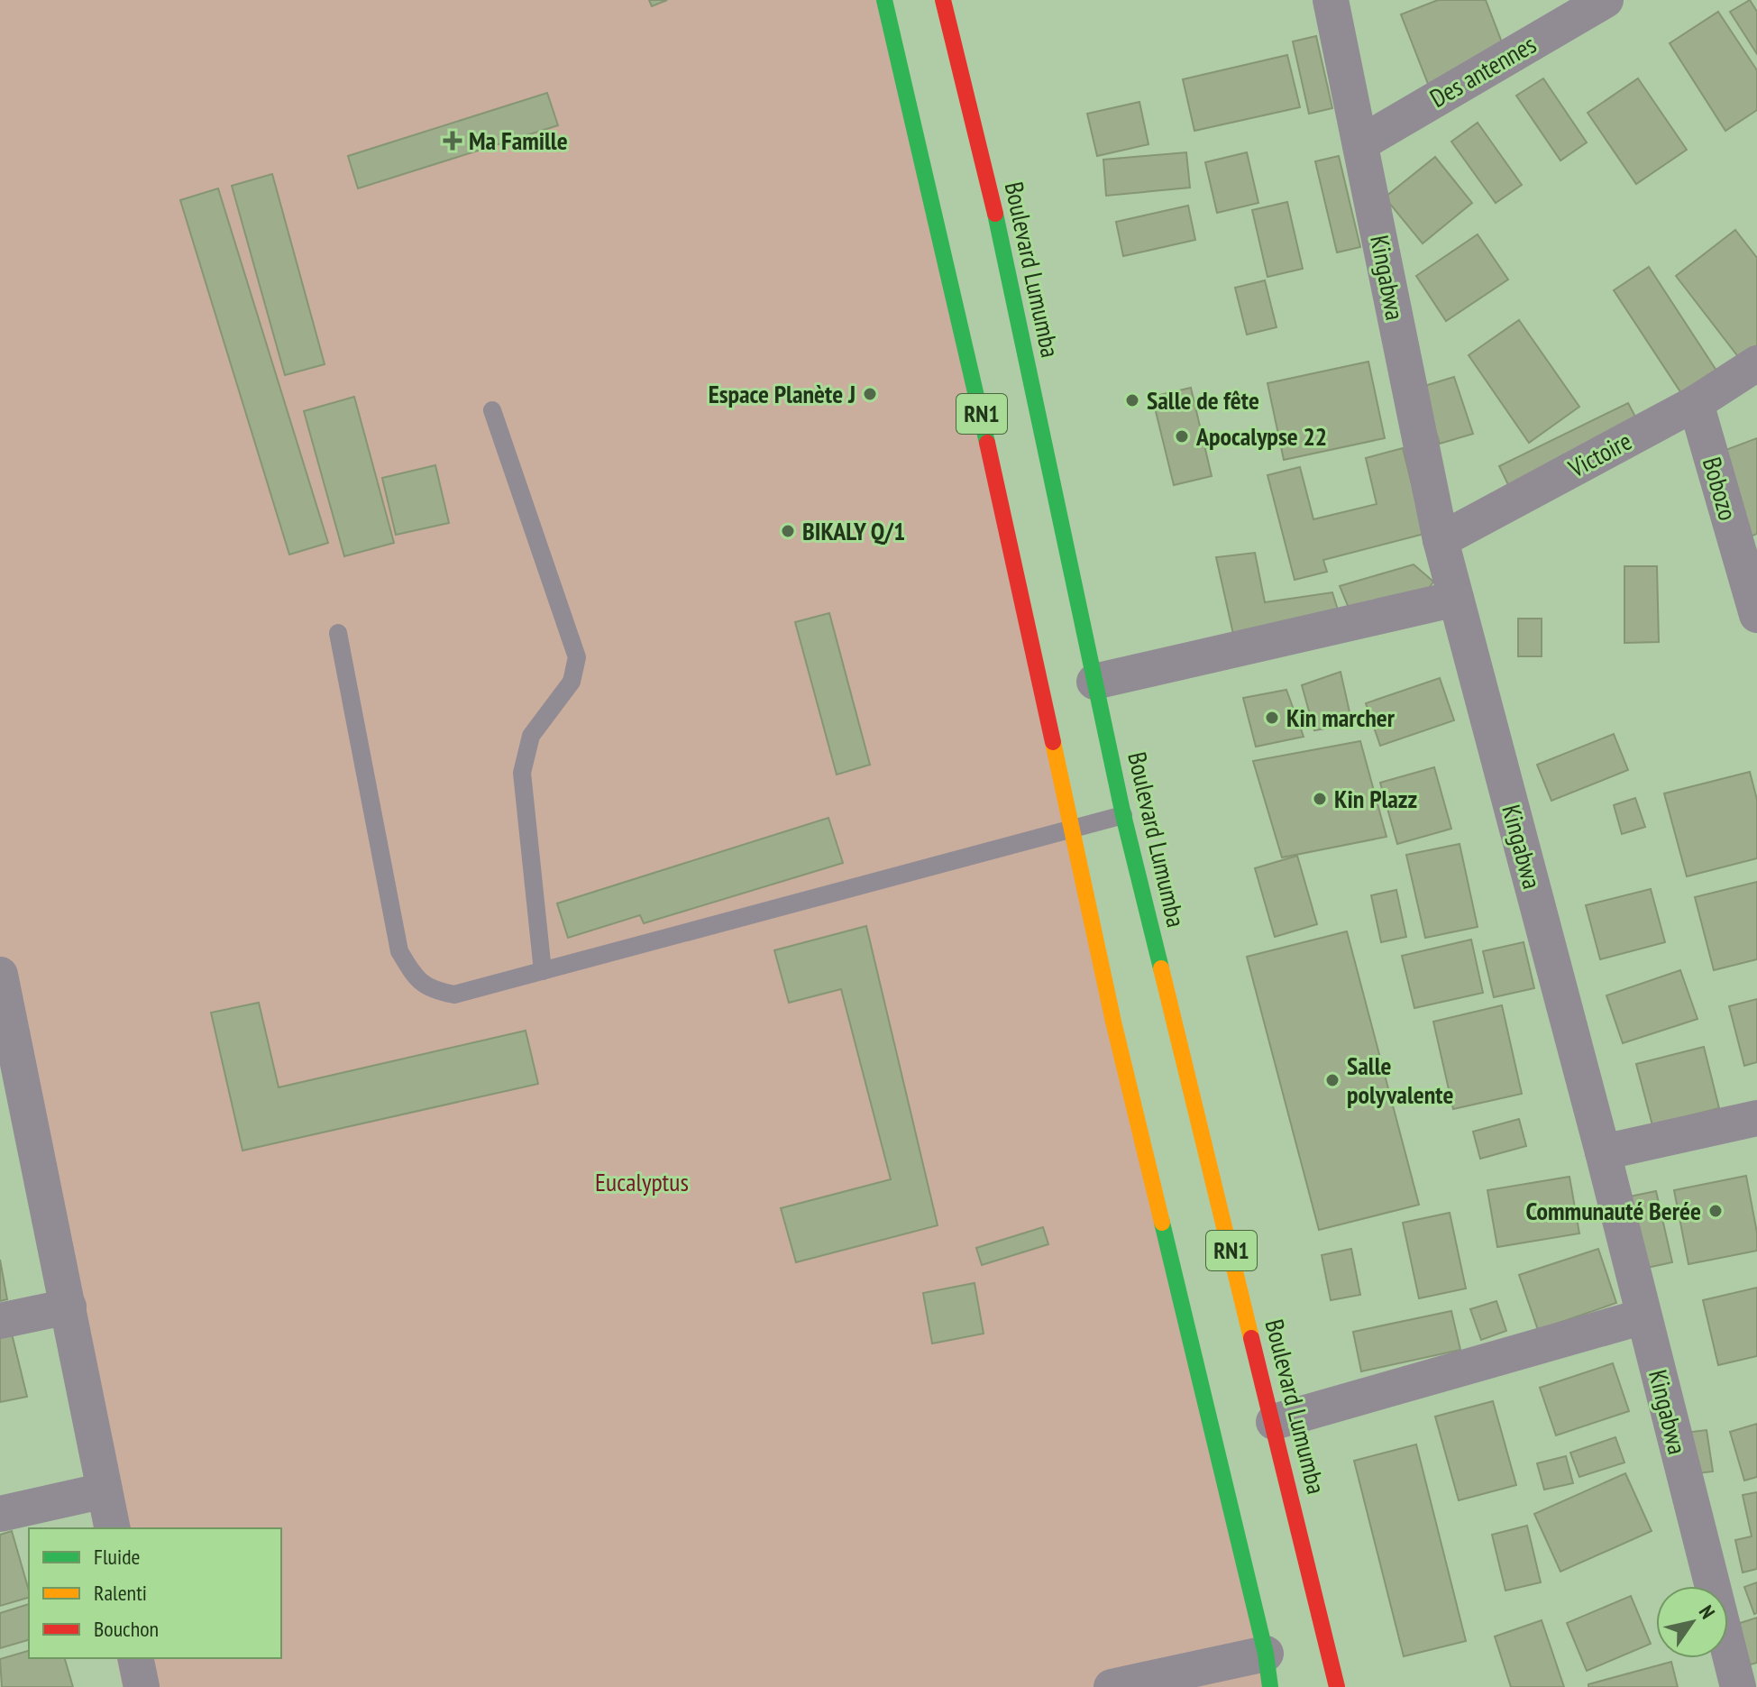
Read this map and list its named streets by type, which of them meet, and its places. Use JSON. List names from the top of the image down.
{
  "streets": {
    "highway": ["Boulevard Lumumba", "RN1"],
    "street": [
      "Des antennes",
      "Kingabwa",
      "Victoire",
      "Bobozo"
    ]
  },
  "crossings": [
    ["Des antennes", "Kingabwa"],
    ["Kingabwa", "Victoire"],
    ["Victoire", "Bobozo"]
  ],
  "parks": ["Eucalyptus"],
  "places": {
    "health": ["Ma Famille"],
    "other": [
      "Espace Planète J",
      "Salle de fête",
      "Apocalypse 22",
      "BIKALY Q/1",
      "Kin marcher",
      "Kin Plazz",
      "Salle polyvalente",
      "Communauté Berée"
    ]
  },
  "legend": ["Fluide", "Ralenti", "Bouchon"],
  "north": "top right"
}
